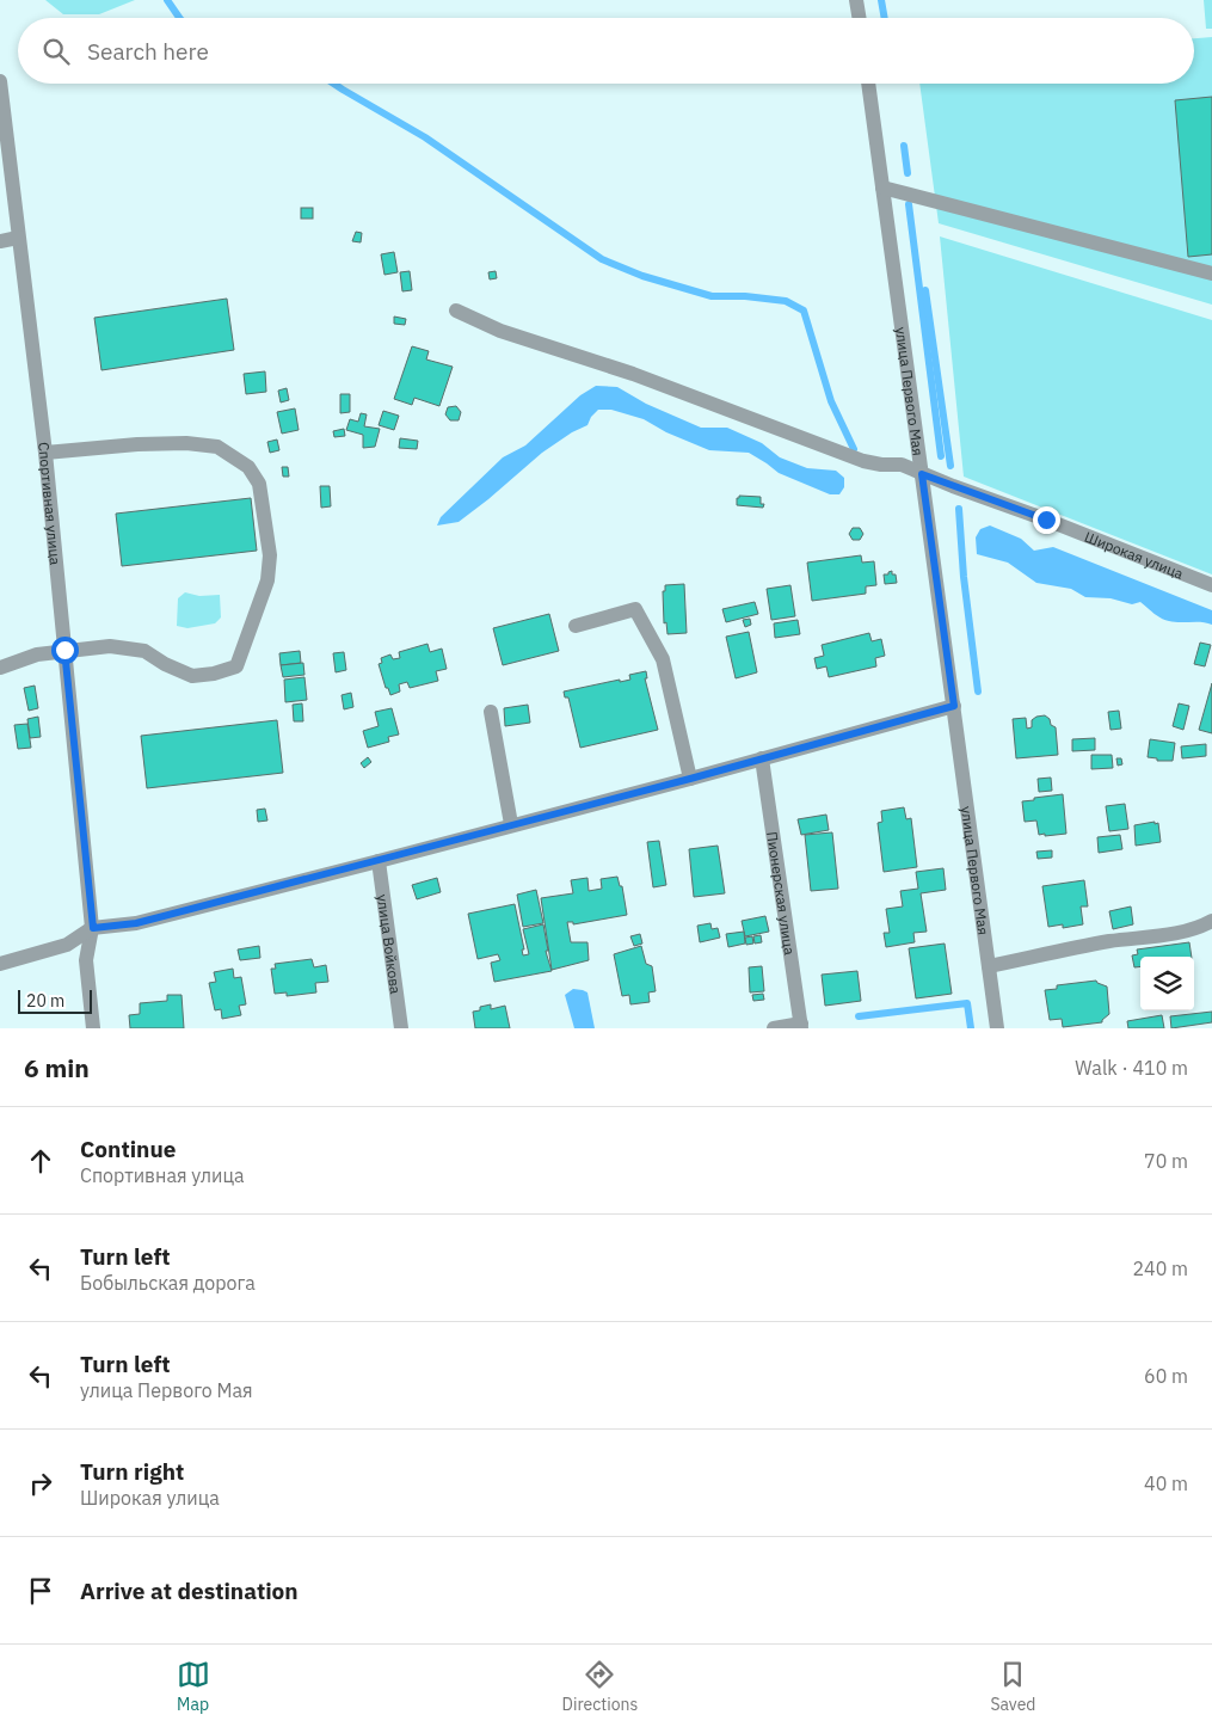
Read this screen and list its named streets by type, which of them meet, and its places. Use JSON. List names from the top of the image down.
{
  "streets": {
    "street": [
      "улица Первого Мая",
      "Спортивная улица",
      "Широкая улица",
      "Пионерская улица",
      "улица Войкова"
    ]
  },
  "crossings": [
    ["улица Первого Мая", "Широкая улица"]
  ],
  "scale_bar": "20 m",
  "page": {
    "search": "Search here",
    "scale": "20 m",
    "heading": ["6 min", "Walk · 410 m"],
    "list": [
      ["Continue", "Спортивная улица", "70 m"],
      ["Turn left", "Бобыльская дорога", "240 m"],
      ["Turn left", "улица Первого Мая", "60 m"],
      ["Turn right", "Широкая улица", "40 m"],
      "Arrive at destination"
    ],
    "nav": ["Map", "Directions", "Saved"]
  }
}
